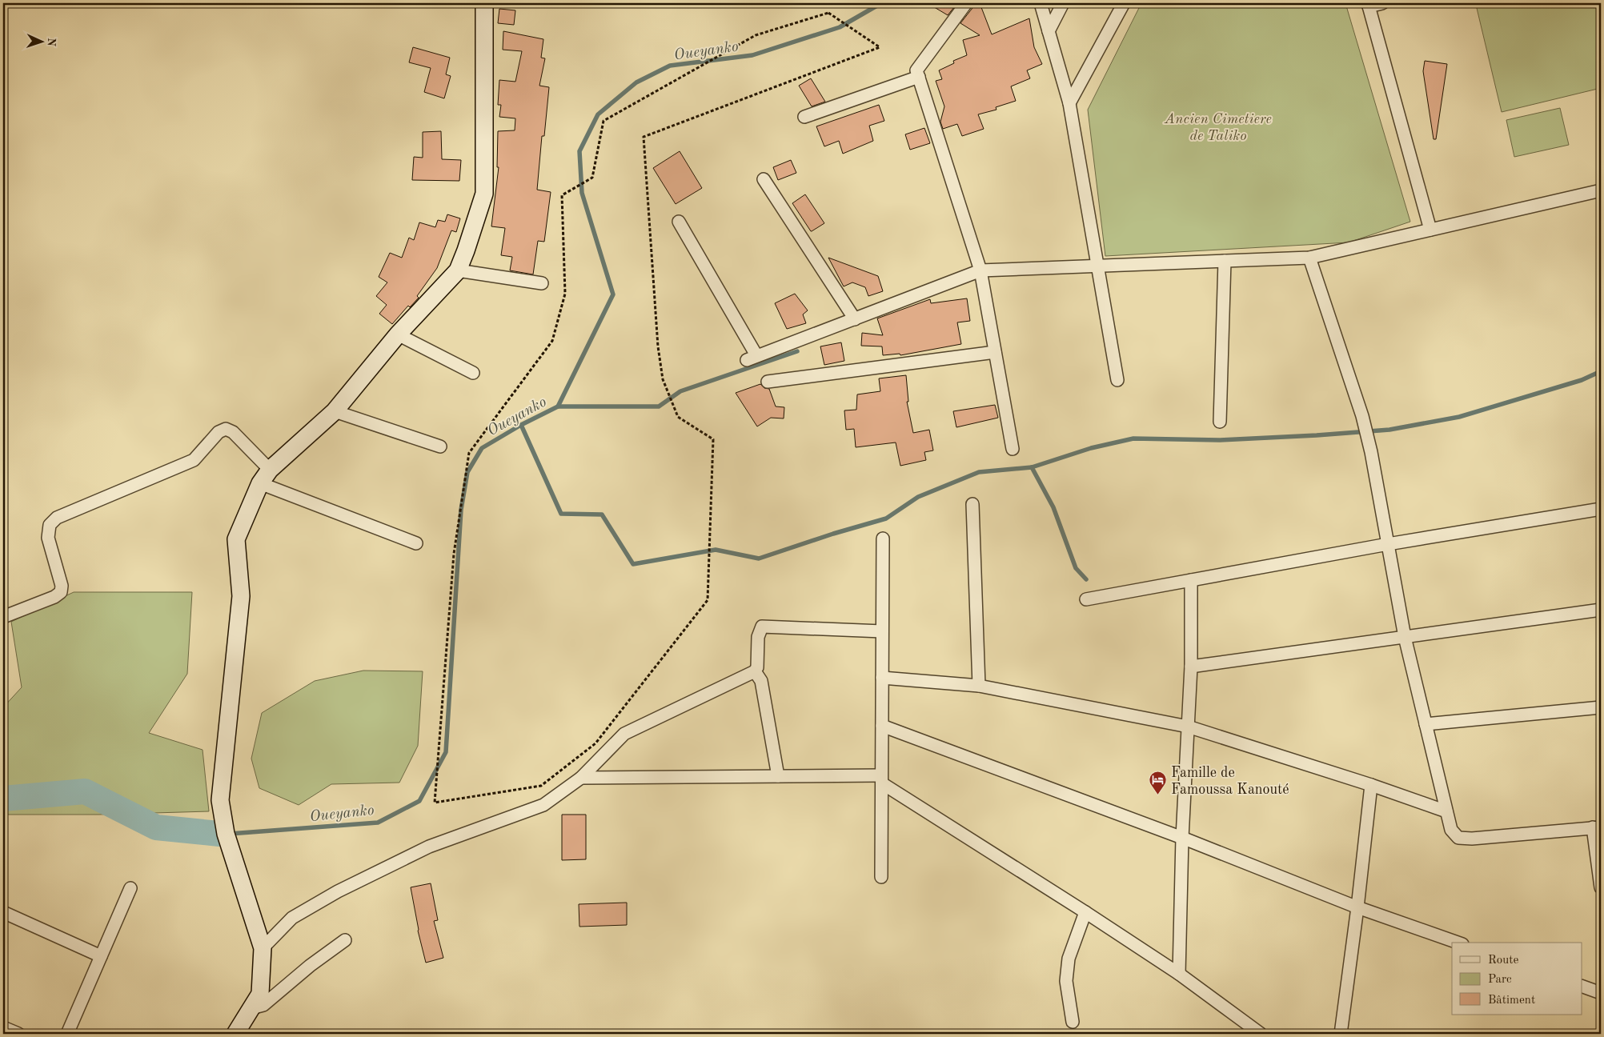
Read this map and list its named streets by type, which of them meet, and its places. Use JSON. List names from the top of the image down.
{
  "water": ["Oueyanko"],
  "parks": ["Ancien Cimetiere de Taliko"],
  "places": {
    "hotel": ["Famille de Famoussa Kanouté"]
  },
  "legend": ["Route", "Parc", "Bâtiment"],
  "north": "right"
}
